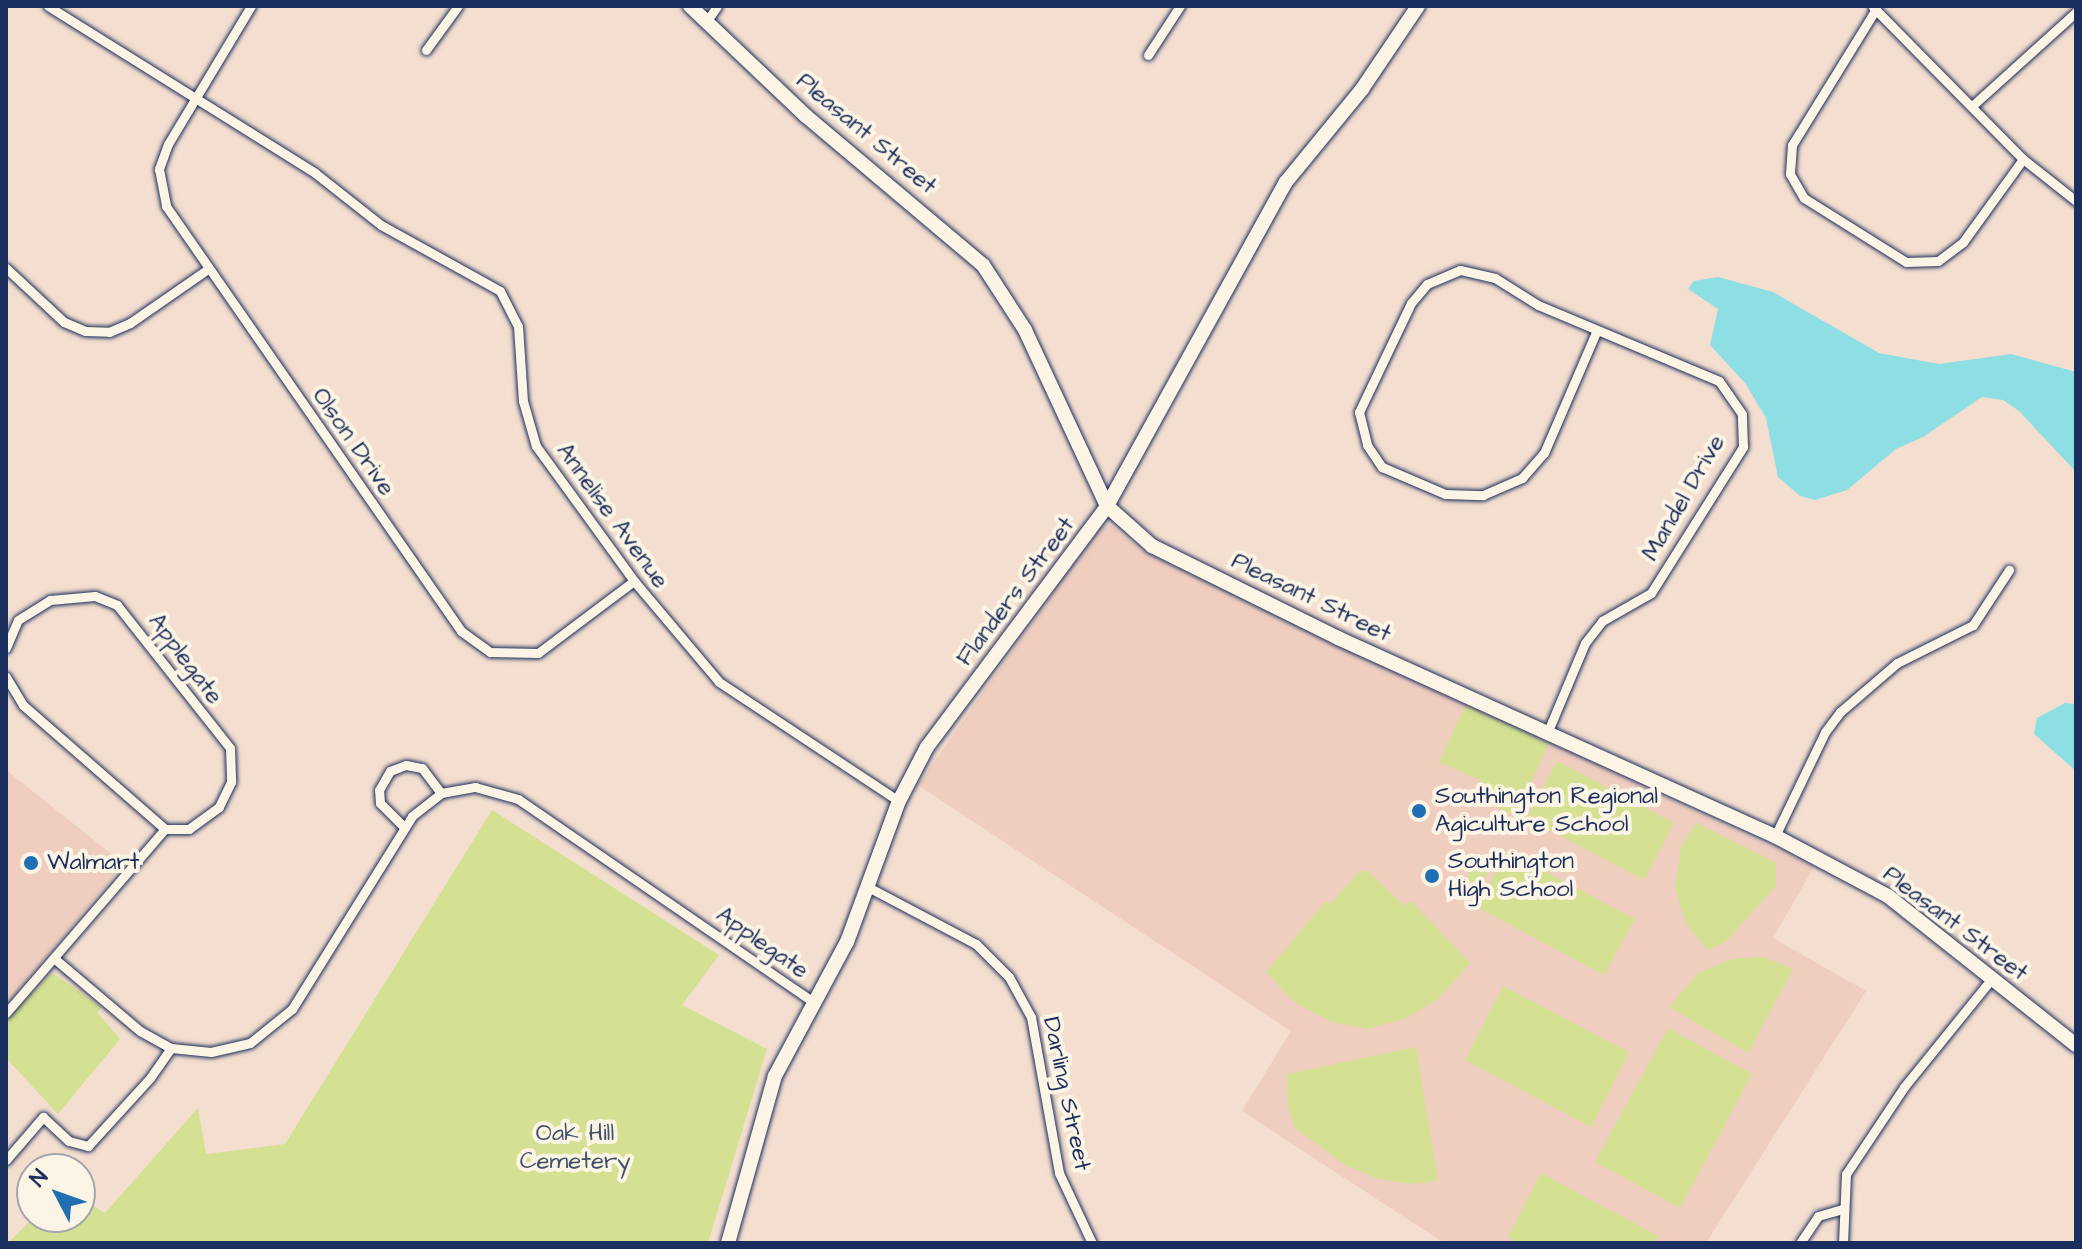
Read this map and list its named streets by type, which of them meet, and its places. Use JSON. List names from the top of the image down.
{
  "streets": {
    "street": [
      "Pleasant Street",
      "Olson Drive",
      "Mandel Drive",
      "Annelise Avenue",
      "Flanders Street",
      "Applegate",
      "Darling Street"
    ]
  },
  "crossings": [
    ["Pleasant Street", "Mandel Drive"],
    ["Pleasant Street", "Flanders Street"],
    ["Olson Drive", "Annelise Avenue"],
    ["Annelise Avenue", "Flanders Street"],
    ["Flanders Street", "Applegate"],
    ["Flanders Street", "Darling Street"]
  ],
  "parks": ["Oak Hill Cemetery"],
  "places": ["Southington Regional Agiculture School", "Walmart", "Southington High School"],
  "north": "top left"
}
